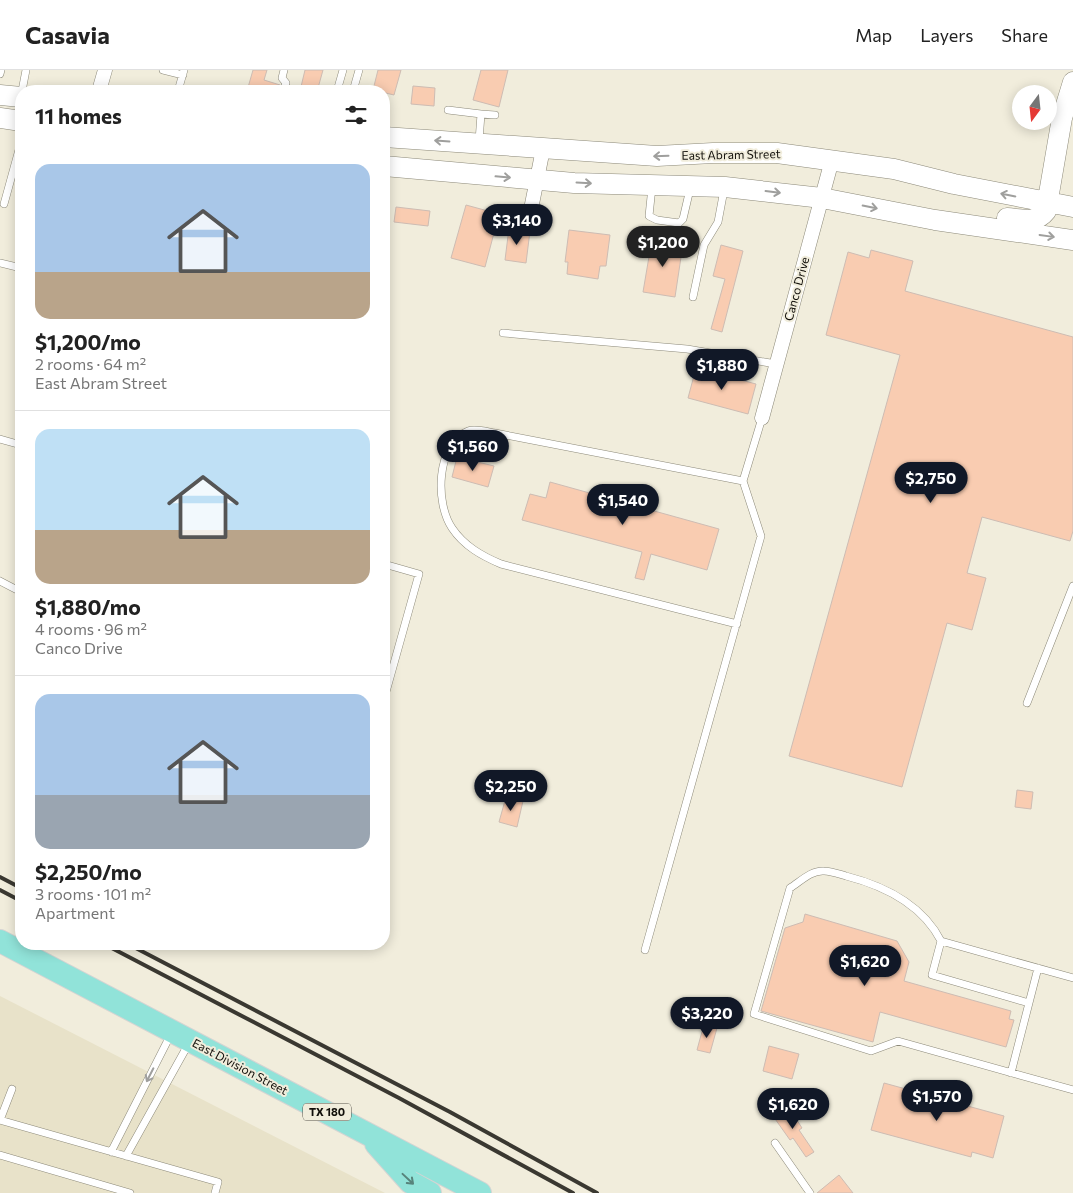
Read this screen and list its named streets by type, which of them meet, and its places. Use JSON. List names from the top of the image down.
{
  "streets": {
    "main road": ["East Abram Street", "East Division Street", "TX 180"],
    "street": ["Canco Drive"]
  },
  "crossings": [
    ["East Abram Street", "Canco Drive"]
  ],
  "north": "bottom",
  "page": {
    "header": "Casavia",
    "nav": ["Map", "Layers", "Share"],
    "heading": "11 homes",
    "list": [
      {
        "name": "$1,200/mo",
        "note": "2 rooms · 64 m² · East Abram Street"
      },
      {
        "name": "$1,880/mo",
        "note": "4 rooms · 96 m² · Canco Drive"
      },
      {
        "name": "$2,250/mo",
        "note": "3 rooms · 101 m² · Apartment"
      }
    ],
    "price": [
      "$3,140",
      "$1,200",
      "$1,880",
      "$1,560",
      "$2,750",
      "$1,540",
      "$2,250",
      "$1,620",
      "$3,220",
      "$1,570",
      "$1,620"
    ]
  }
}
